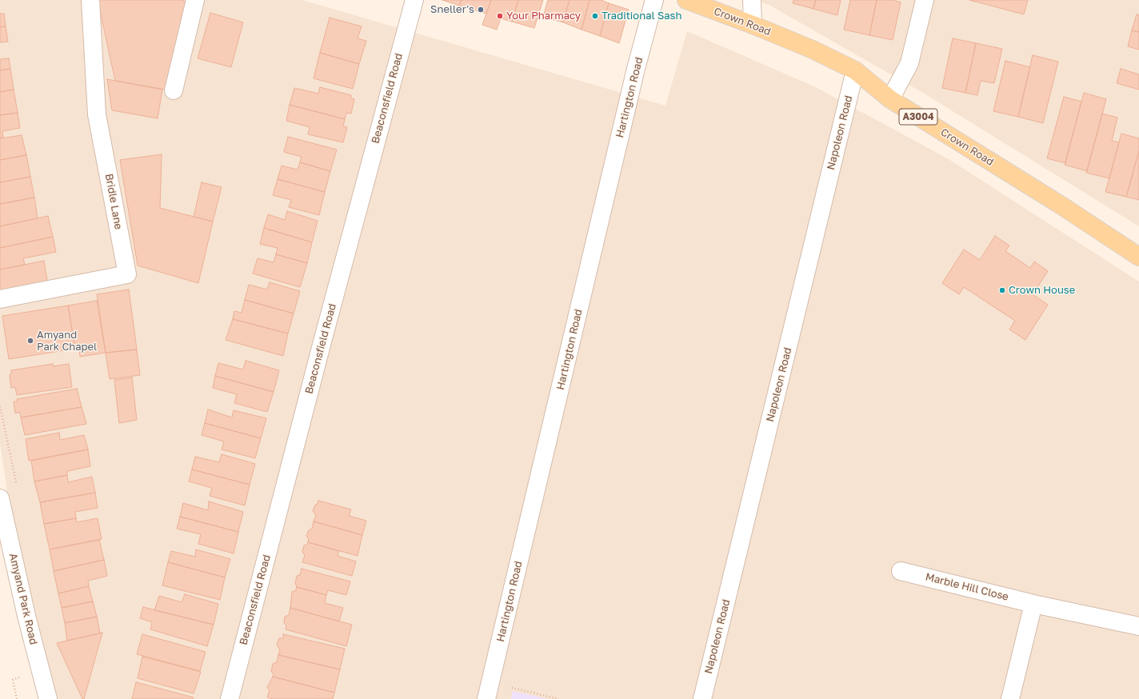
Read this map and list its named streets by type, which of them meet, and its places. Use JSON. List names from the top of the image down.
{
  "streets": {
    "main road": ["Crown Road", "A3004"],
    "street": [
      "Hartington Road",
      "Beaconsfield Road",
      "Napoleon Road",
      "Bridle Lane",
      "Marble Hill Close",
      "Amyand Park Road"
    ]
  },
  "crossings": [
    ["Crown Road", "Napoleon Road"]
  ],
  "places": [
    "Sneller's",
    "Your Pharmacy",
    "Traditional Sash",
    "Crown House",
    "Amyand Park Chapel"
  ]
}
